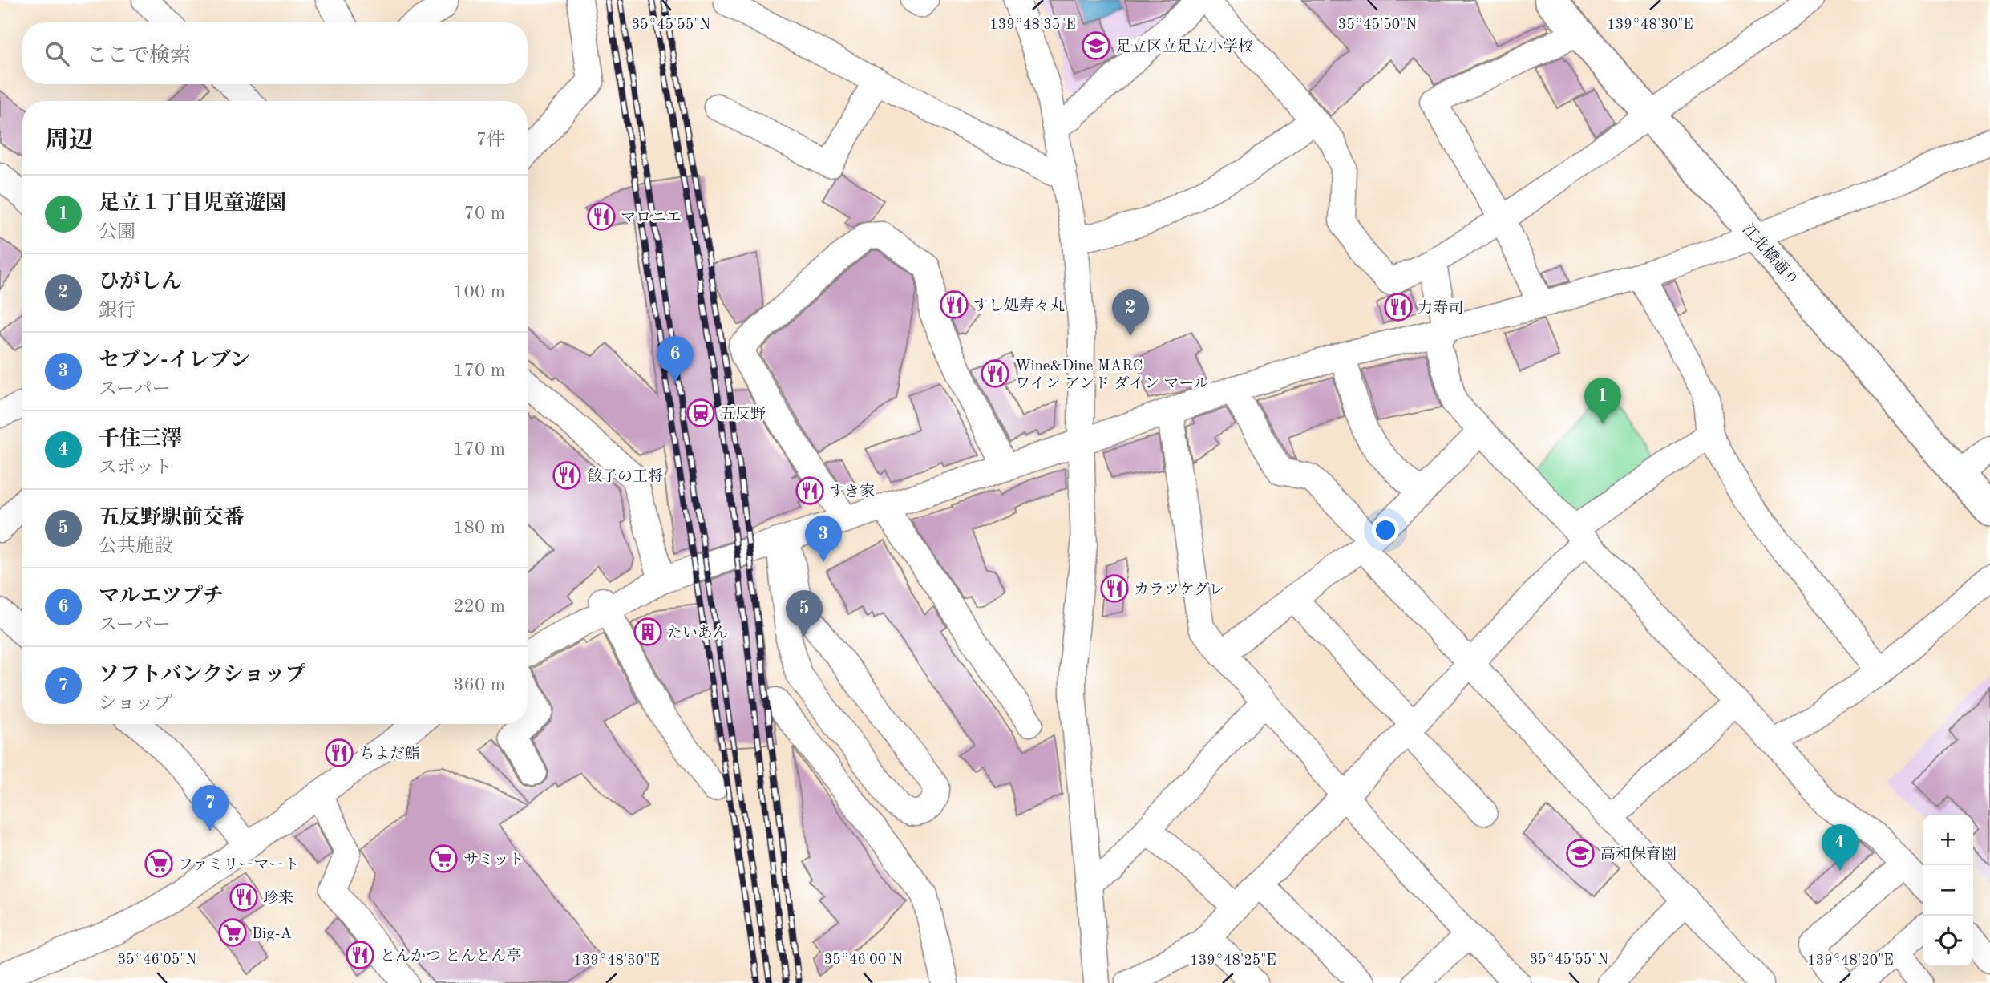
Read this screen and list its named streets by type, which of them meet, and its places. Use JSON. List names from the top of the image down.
{
  "streets": {
    "main road": ["江北橋通り"]
  },
  "places": {
    "school or university": ["足立区立足立小学校", "高和保育園"],
    "restaurant": [
      "マロニエ",
      "すし処寿々丸",
      "力寿司",
      "Wine&Dine MARC ワイン アンド ダイン マール",
      "餃子の王将",
      "すき家",
      "カラツケグレ",
      "ちよだ鮨",
      "珍来",
      "とんかつ とんとん亭"
    ],
    "station": ["五反野"],
    "building": ["たいあん"],
    "supermarket": ["サミット", "ファミリーマート", "Big-A"]
  },
  "page": {
    "search": "ここで検索",
    "heading": ["周辺", "7件"],
    "list": [
      {
        "mark": "1",
        "name": "足立１丁目児童遊園",
        "note": "公園",
        "value": "70 m"
      },
      {
        "mark": "2",
        "name": "ひがしん",
        "note": "銀行",
        "value": "100 m"
      },
      {
        "mark": "3",
        "name": "セブン-イレブン",
        "note": "スーパー",
        "value": "170 m"
      },
      {
        "mark": "4",
        "name": "千住三澤",
        "note": "スポット",
        "value": "170 m"
      },
      {
        "mark": "5",
        "name": "五反野駅前交番",
        "note": "公共施設",
        "value": "180 m"
      },
      {
        "mark": "6",
        "name": "マルエツプチ",
        "note": "スーパー",
        "value": "220 m"
      },
      {
        "mark": "7",
        "name": "ソフトバンクショップ",
        "note": "ショップ",
        "value": "360 m"
      }
    ],
    "pins": [
      "2",
      "6",
      "1",
      "3",
      "5",
      "7",
      "4"
    ],
    "map_buttons": ["+", "−"]
  },
  "coordinates": [
    "139°48'35\"E",
    "139°48'30\"E",
    "35°45'55\"N",
    "35°45'50\"N",
    "35°46'05\"N",
    "35°46'00\"N",
    "139°48'25\"E",
    "139°48'20\"E"
  ]
}
